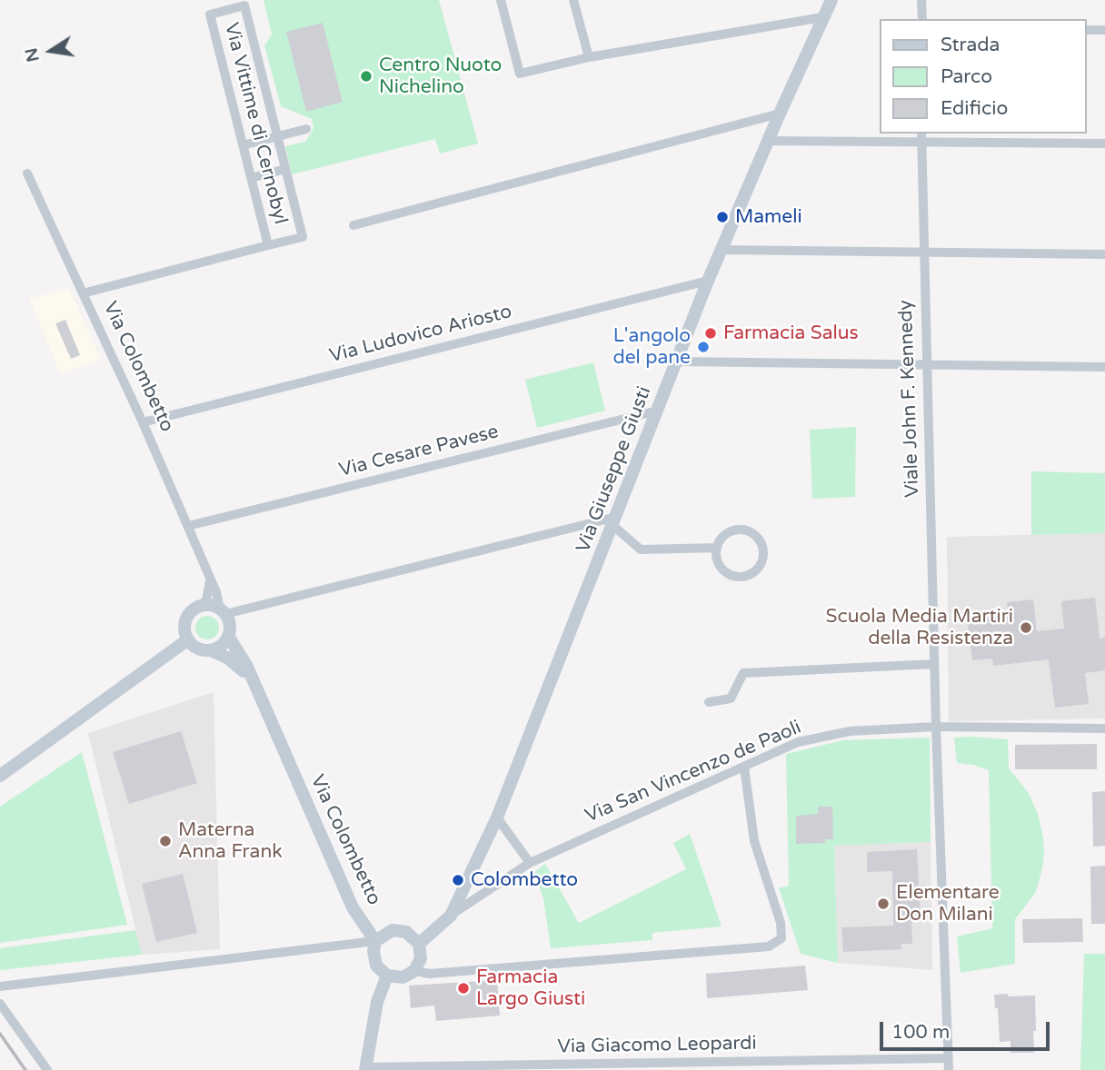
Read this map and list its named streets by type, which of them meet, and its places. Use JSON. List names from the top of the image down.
{
  "streets": {
    "street": [
      "Via Vittime di Cernobyl",
      "Via Ludovico Ariosto",
      "Via Colombetto",
      "Viale John F. Kennedy",
      "Via Cesare Pavese",
      "Via Giuseppe Giusti",
      "Via San Vincenzo de Paoli",
      "Via Giacomo Leopardi"
    ]
  },
  "crossings": [
    ["Via Vittime di Cernobyl", "Via Colombetto"],
    ["Via Ludovico Ariosto", "Via Colombetto"],
    ["Via Ludovico Ariosto", "Via Giuseppe Giusti"],
    ["Via Colombetto", "Via Cesare Pavese"],
    ["Via Colombetto", "Via Giuseppe Giusti"],
    ["Viale John F. Kennedy", "Via San Vincenzo de Paoli"],
    ["Viale John F. Kennedy", "Via Giacomo Leopardi"],
    ["Via Cesare Pavese", "Via Giuseppe Giusti"],
    ["Via Giuseppe Giusti", "Via San Vincenzo de Paoli"]
  ],
  "places": [
    "Centro Nuoto Nichelino",
    "Mameli",
    "Farmacia Salus",
    "L'angolo del pane",
    "Scuola Media Martiri della Resistenza",
    "Materna Anna Frank",
    "Colombetto",
    "Elementare Don Milani",
    "Farmacia Largo Giusti"
  ],
  "legend": ["Strada", "Parco", "Edificio"],
  "scale_bar": "100 m",
  "north": "left"
}
